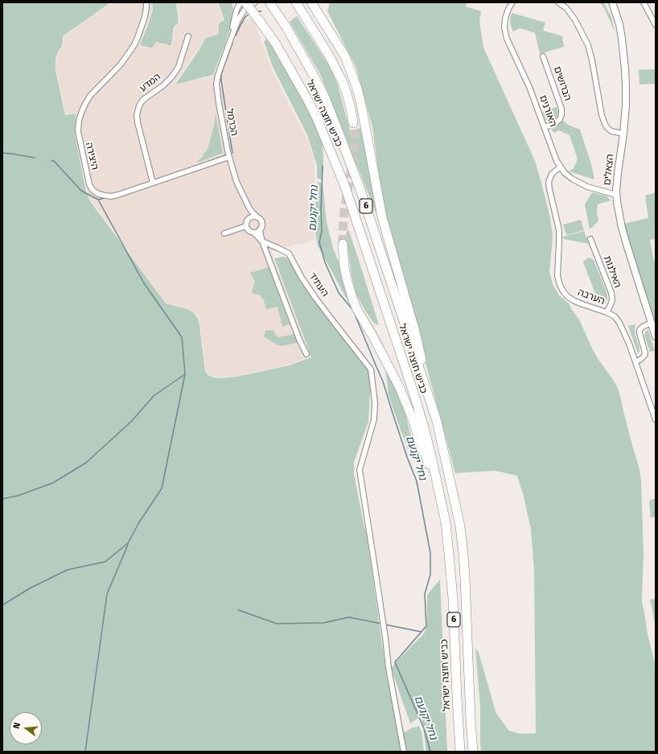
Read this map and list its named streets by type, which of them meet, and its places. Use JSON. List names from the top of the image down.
{
  "streets": {
    "highway": ["כביש חוצה ישראל", "6"],
    "street": [
      "המדע",
      "הברושים",
      "האורנים",
      "הכרמל",
      "היצירה",
      "הצאלים",
      "האילנות",
      "העתיד",
      "הערבה"
    ]
  },
  "crossings": [
    ["המדע", "היצירה"],
    ["הברושים", "האורנים"],
    ["האורנים", "הצאלים"],
    ["האורנים", "הערבה"],
    ["הכרמל", "היצירה"],
    ["האילנות", "הערבה"]
  ],
  "water": ["נחל יקנעם"],
  "north": "left"
}
